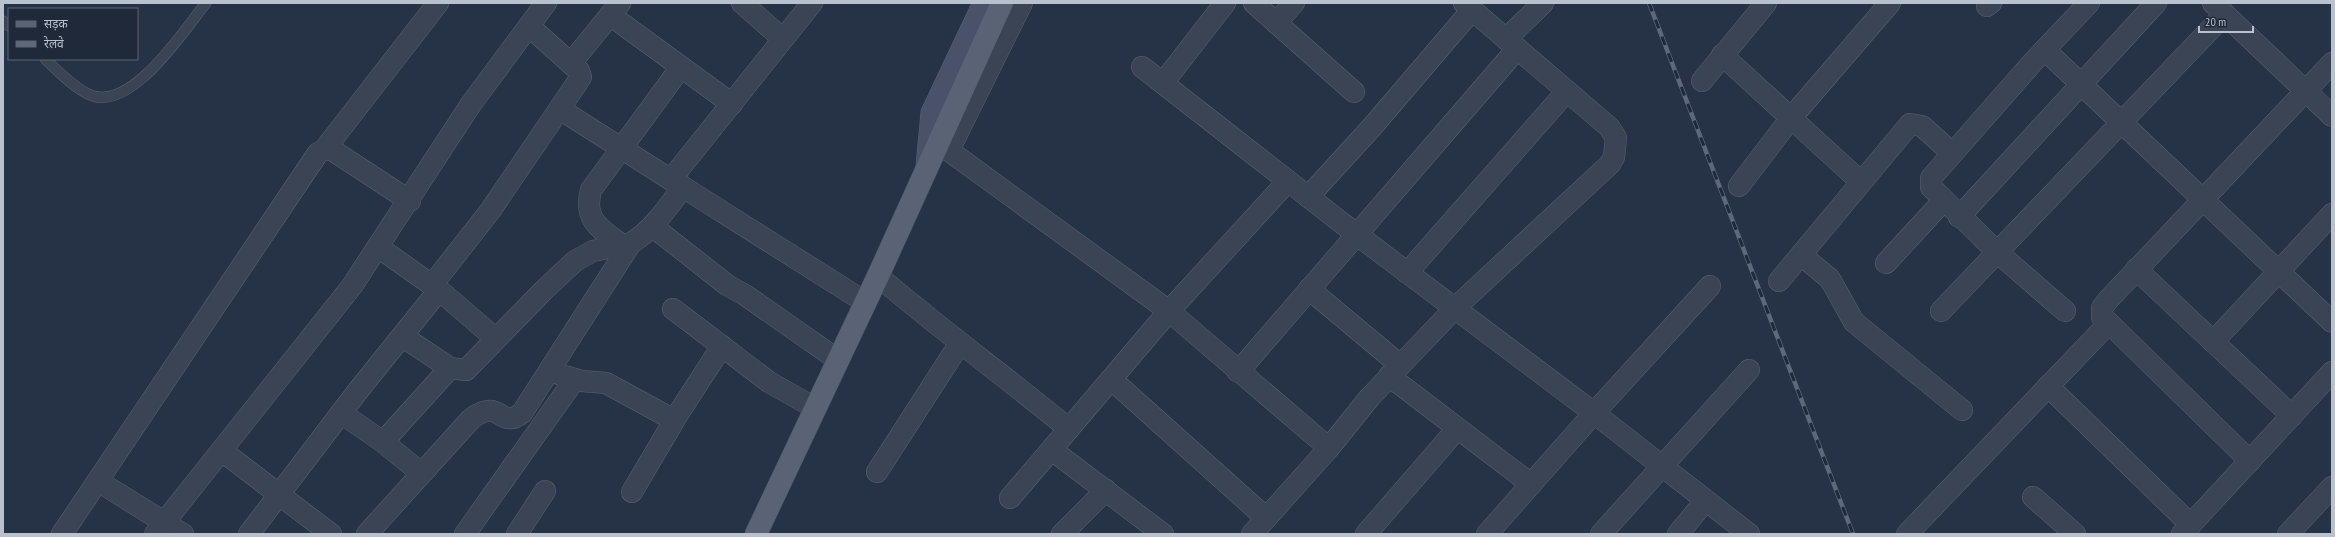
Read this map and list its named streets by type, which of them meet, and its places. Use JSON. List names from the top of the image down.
{
  "legend": ["सड़क", "रेलवे"],
  "scale_bar": "20 m"
}
